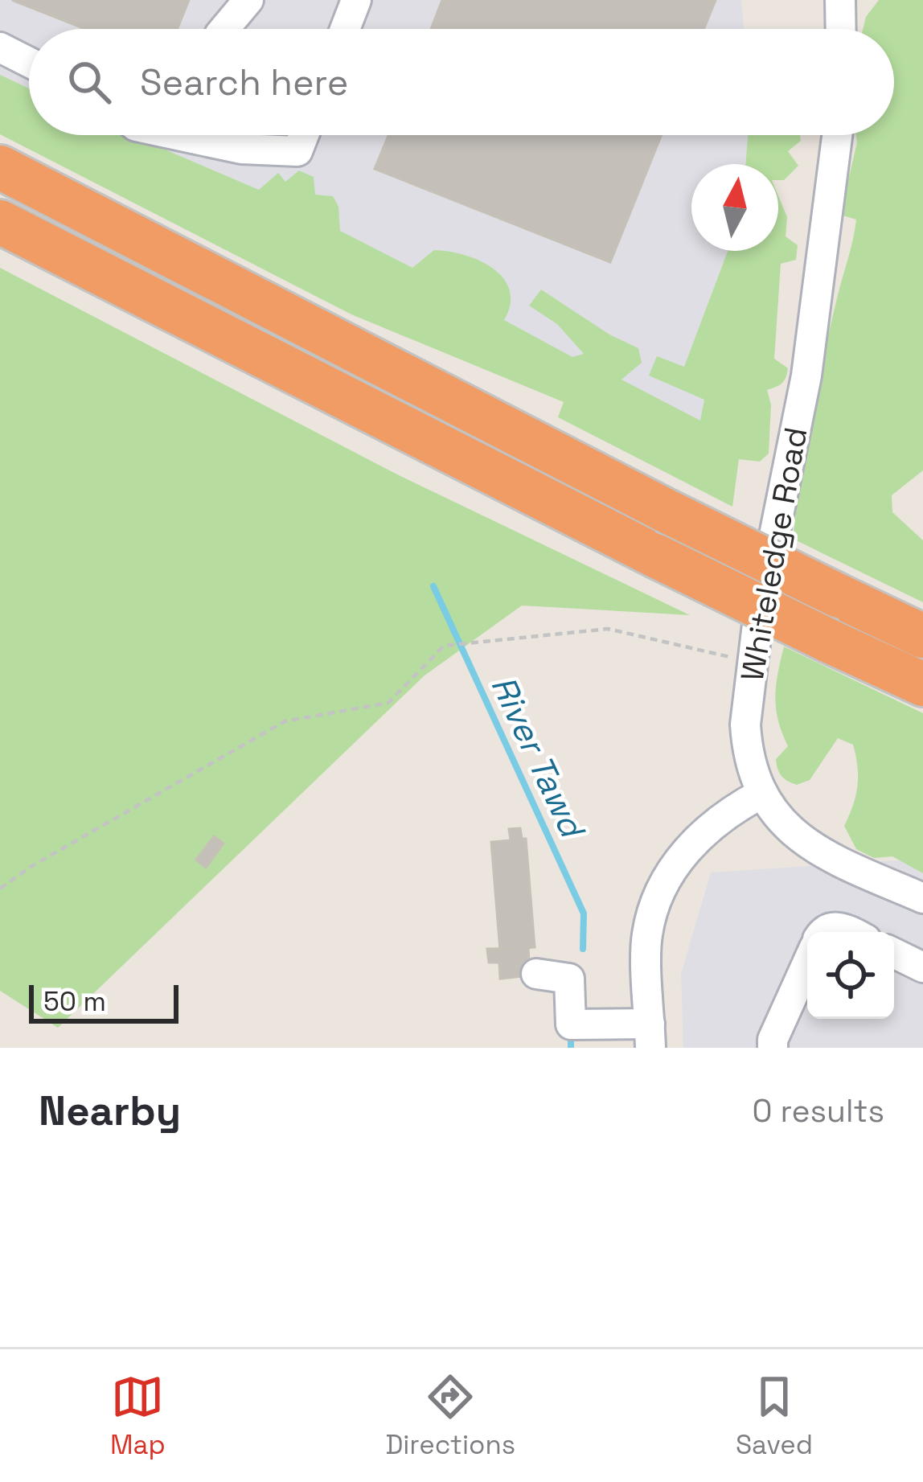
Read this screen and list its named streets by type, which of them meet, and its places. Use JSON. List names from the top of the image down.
{
  "streets": {
    "street": ["Whiteledge Road"]
  },
  "water": ["River Tawd"],
  "scale_bar": "50 m",
  "north": "top",
  "page": {
    "search": "Search here",
    "scale": "50 m",
    "heading": ["Nearby", "0 results"],
    "nav": ["Map", "Directions", "Saved"]
  }
}
